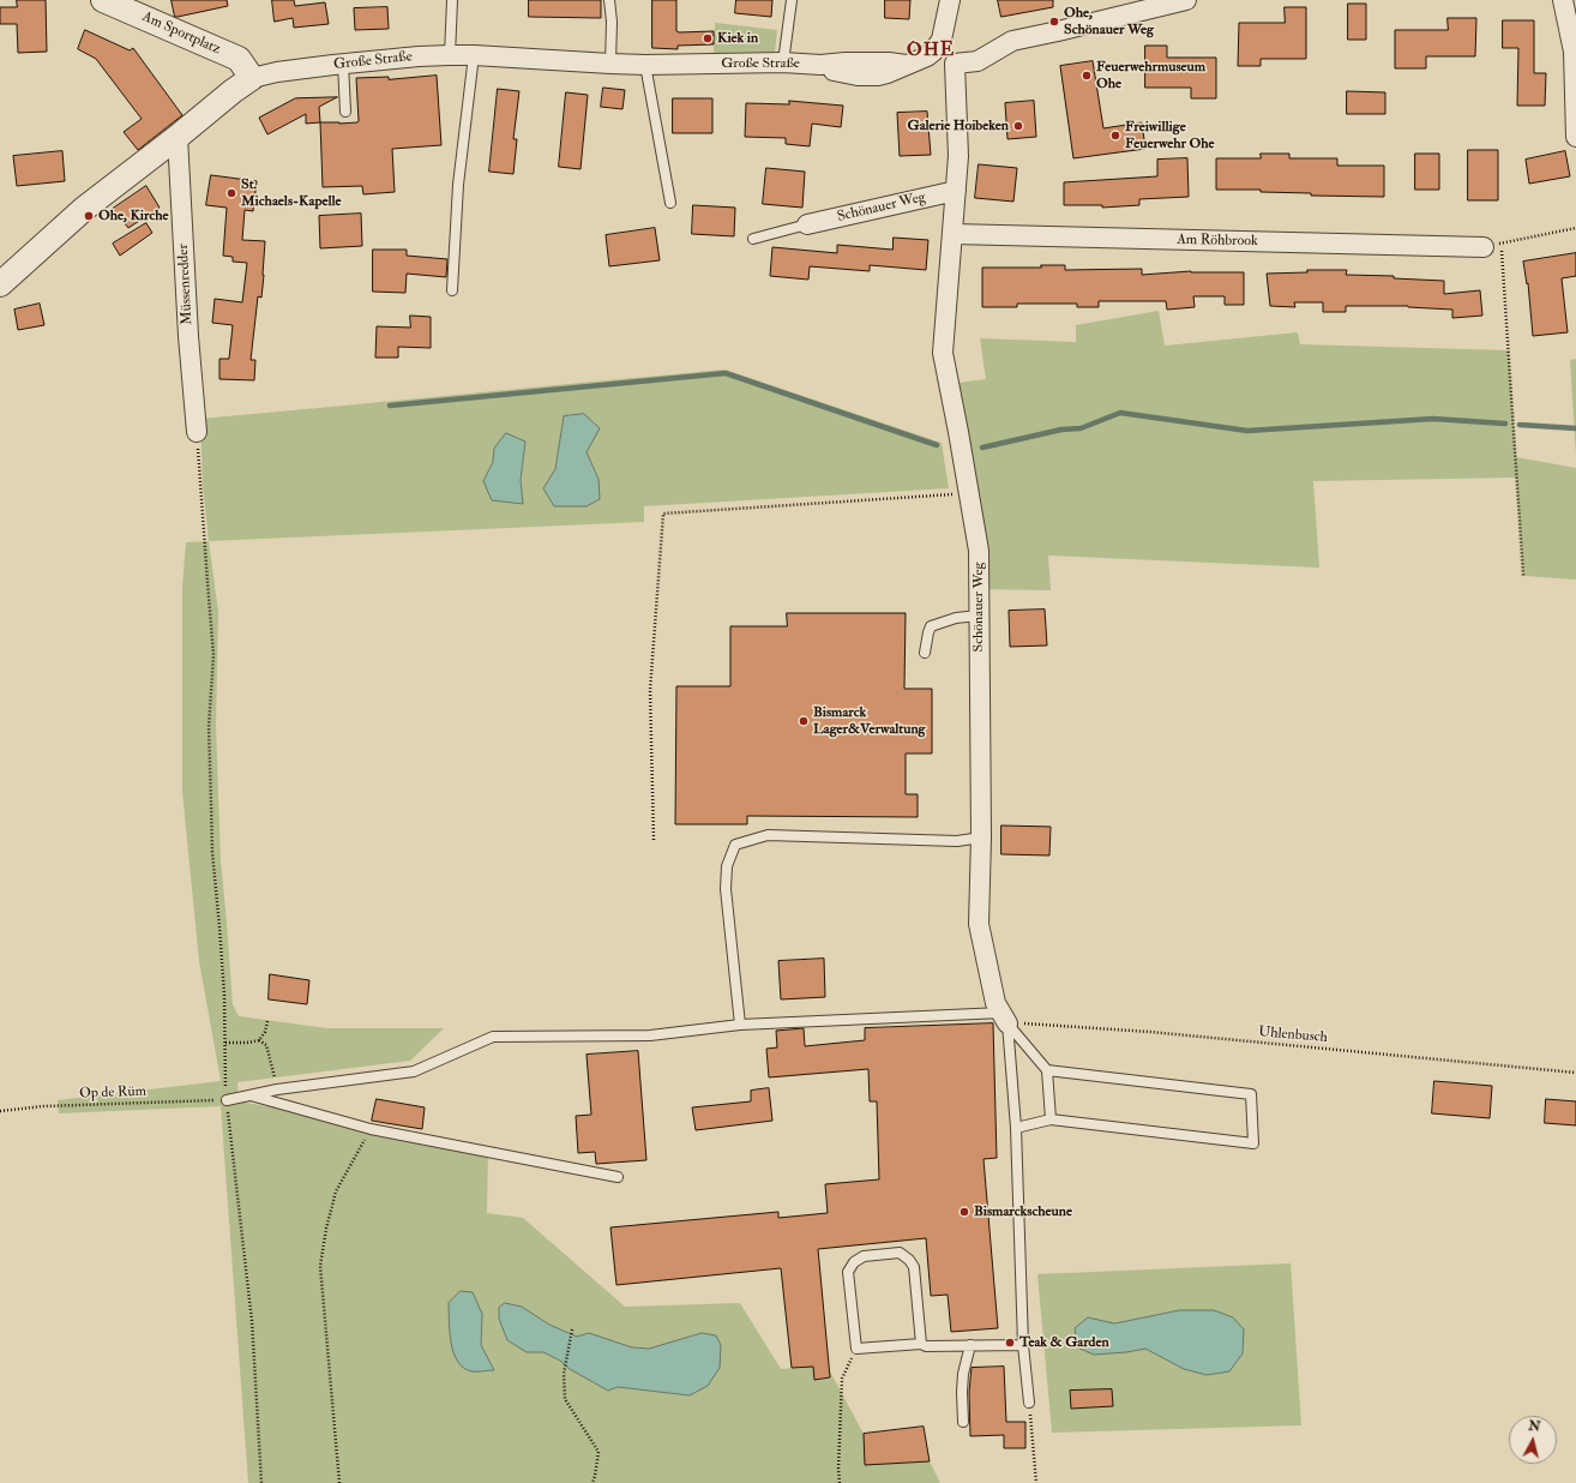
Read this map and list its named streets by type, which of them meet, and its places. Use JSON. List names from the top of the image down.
{
  "streets": {
    "street": [
      "Am Sportplatz",
      "Große Straße",
      "Schönauer Weg",
      "Am Röhbrook",
      "Müssenredder"
    ],
    "path": ["Uhlenbusch", "Op de Rüm"]
  },
  "crossings": [
    ["Am Sportplatz", "Große Straße"],
    ["Große Straße", "Müssenredder"],
    ["Schönauer Weg", "Am Röhbrook"],
    ["Schönauer Weg", "Uhlenbusch"]
  ],
  "districts": ["OHE"],
  "places": [
    "Ohe, Schönauer Weg",
    "Kiek in",
    "Feuerwehrmuseum Ohe",
    "Galerie Hoibeken",
    "Freiwillige Feuerwehr Ohe",
    "St. Michaels-Kapelle",
    "Ohe, Kirche",
    "Bismarck Lager&Verwaltung",
    "Bismarckscheune",
    "Teak & Garden"
  ],
  "north": "top"
}
